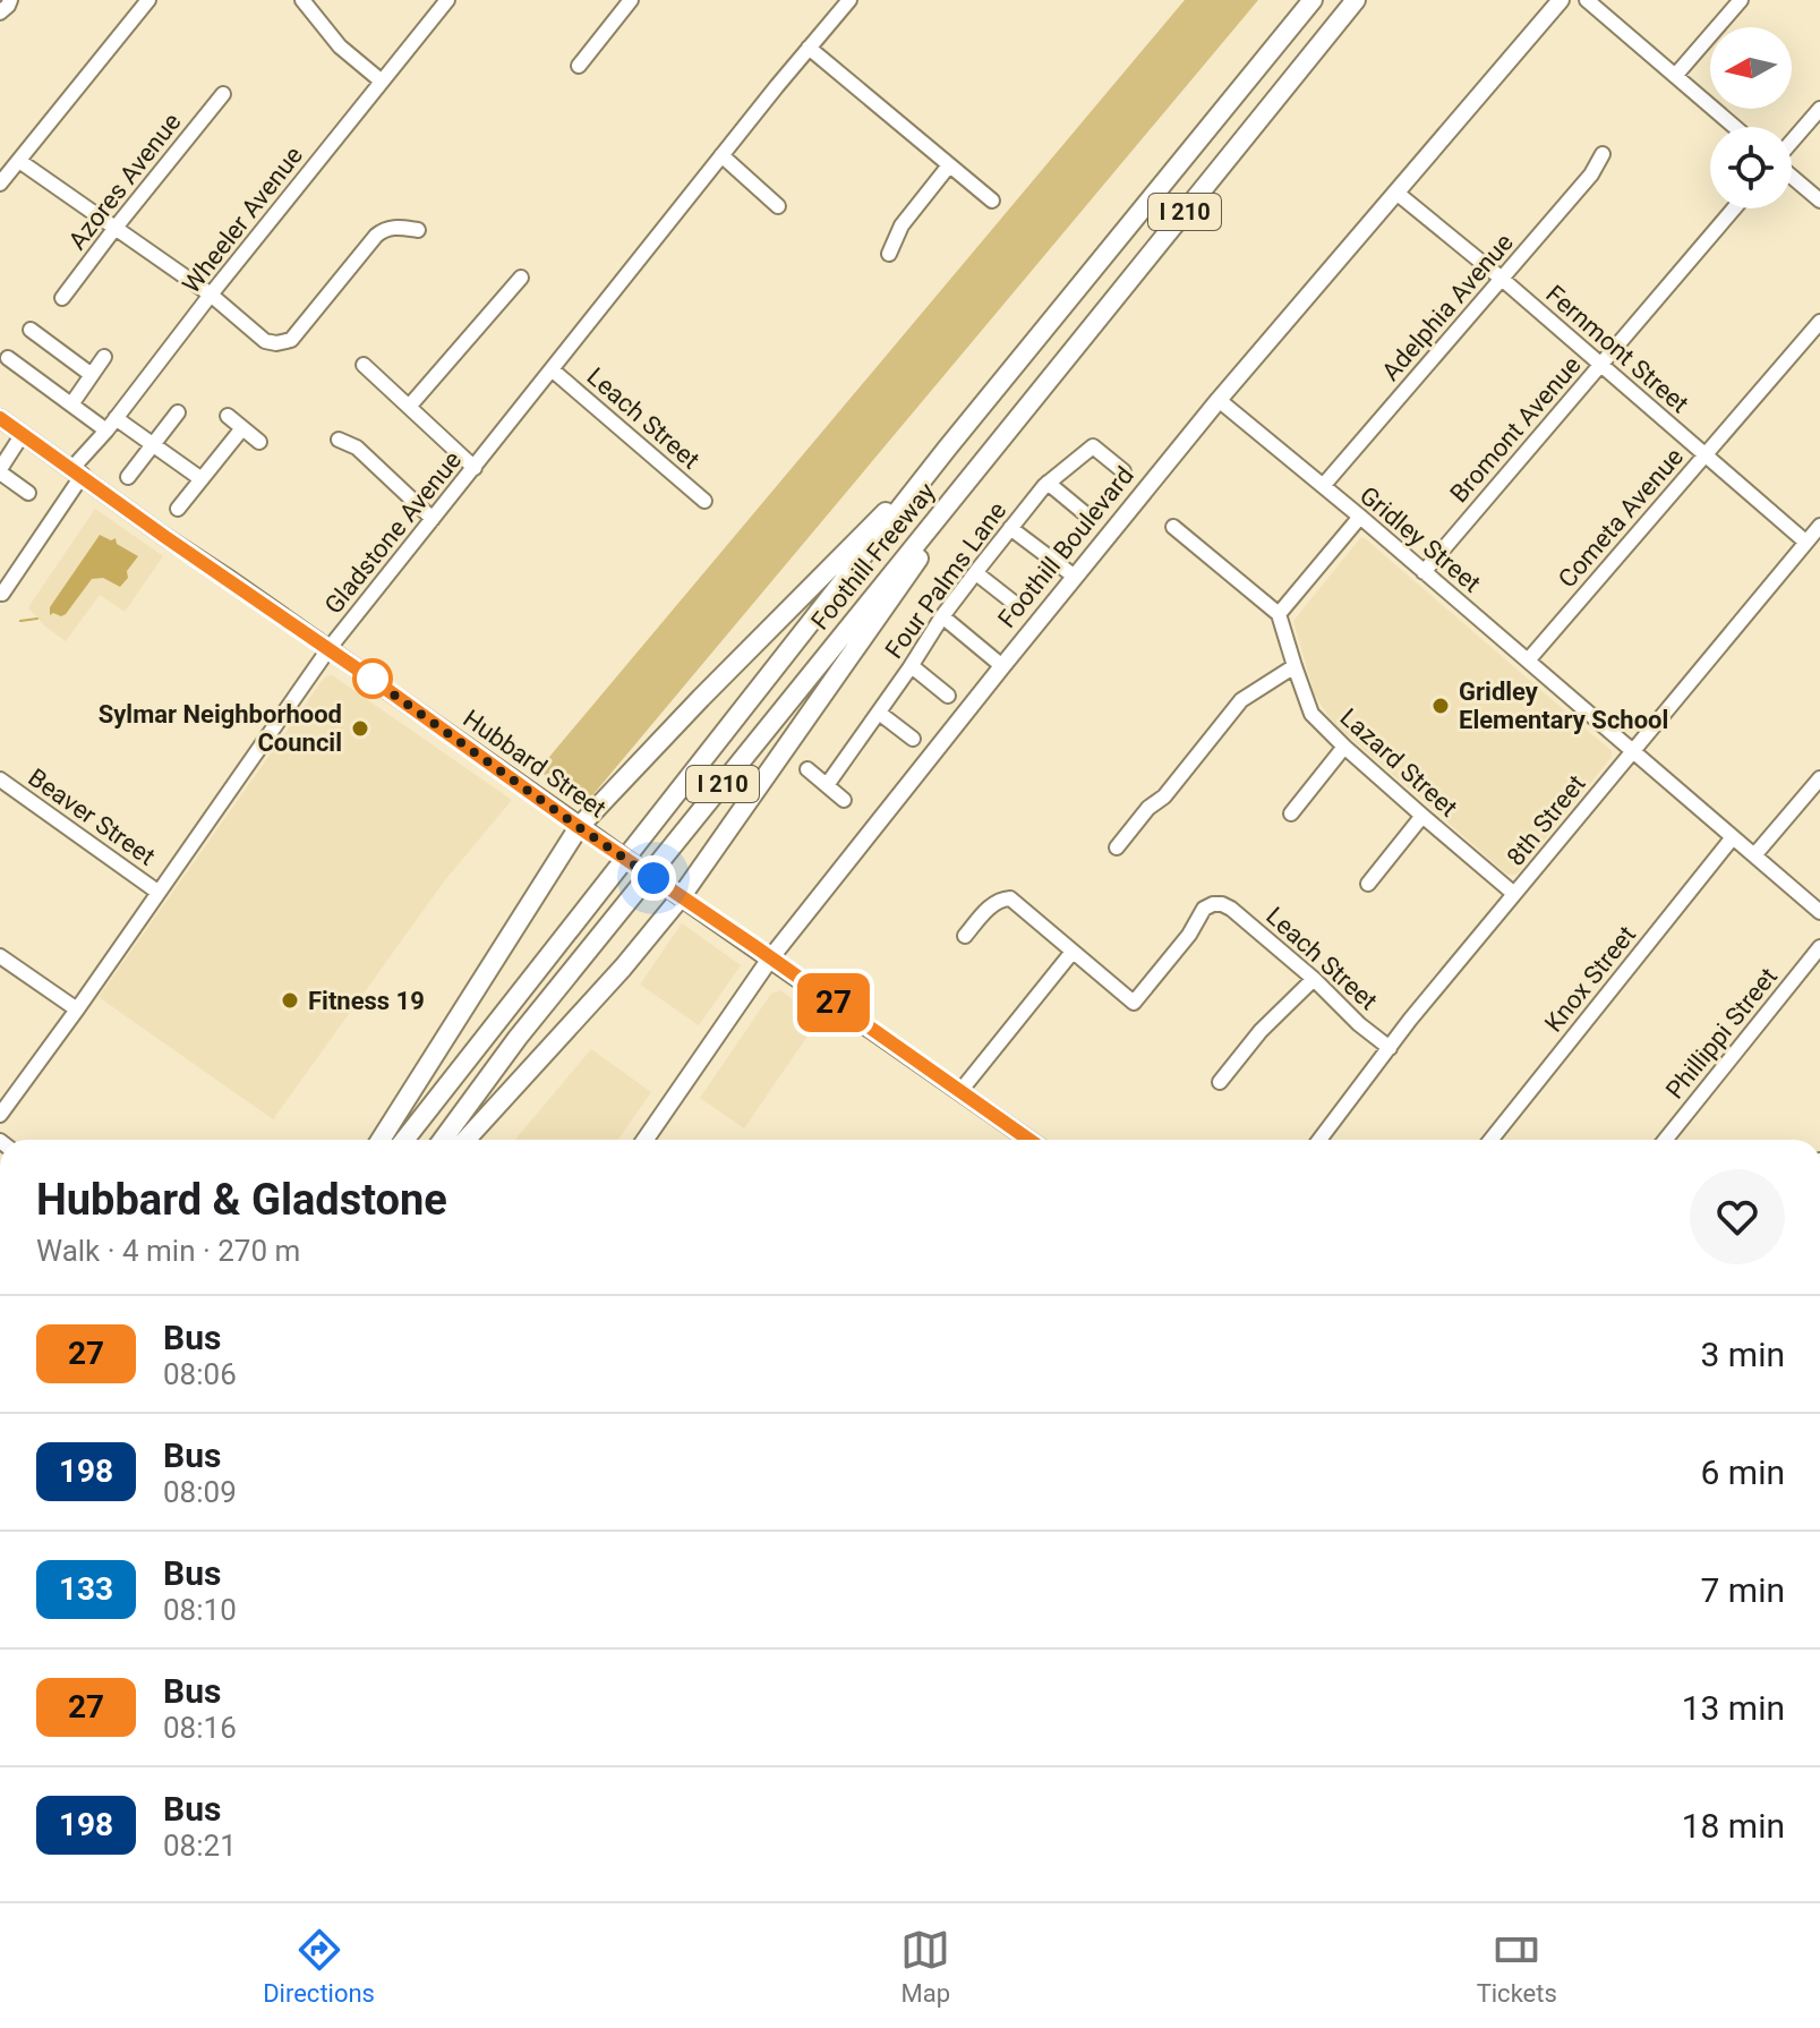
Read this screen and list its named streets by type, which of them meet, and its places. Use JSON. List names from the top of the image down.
{
  "streets": {
    "highway": ["I 210", "Foothill Freeway"],
    "main road": ["Foothill Boulevard", "Hubbard Street"],
    "street": [
      "Azores Avenue",
      "Wheeler Avenue",
      "Adelphia Avenue",
      "Fernmont Street",
      "Leach Street",
      "Bromont Avenue",
      "Cometa Avenue",
      "Gladstone Avenue",
      "Gridley Street",
      "Four Palms Lane",
      "Lazard Street",
      "Beaver Street",
      "8th Street",
      "Knox Street",
      "Phillippi Street"
    ]
  },
  "crossings": [
    ["Wheeler Avenue", "Hubbard Street"],
    ["Adelphia Avenue", "Fernmont Street"],
    ["Adelphia Avenue", "Gridley Street"],
    ["Fernmont Street", "Bromont Avenue"],
    ["Fernmont Street", "Cometa Avenue"],
    ["Fernmont Street", "Foothill Boulevard"],
    ["Fernmont Street", "8th Street"],
    ["Leach Street", "Gladstone Avenue"],
    ["Leach Street", "8th Street"],
    ["Bromont Avenue", "Gridley Street"],
    ["Cometa Avenue", "Gridley Street"],
    ["Gladstone Avenue", "Hubbard Street"],
    ["Gladstone Avenue", "Beaver Street"],
    ["Gridley Street", "Foothill Boulevard"],
    ["Gridley Street", "8th Street"],
    ["Gridley Street", "Knox Street"],
    ["Foothill Boulevard", "Hubbard Street"],
    ["Lazard Street", "8th Street"]
  ],
  "places": ["Gridley Elementary School", "Sylmar Neighborhood Council", "Fitness 19"],
  "lines": ["bus line 27"],
  "north": "left",
  "page": {
    "on_map": "27",
    "heading": ["Hubbard & Gladstone", "Walk · 4 min · 270 m"],
    "list": [
      {
        "mark": "27",
        "name": "Bus",
        "note": "08:06",
        "value": "3 min"
      },
      {
        "mark": "198",
        "name": "Bus",
        "note": "08:09",
        "value": "6 min"
      },
      {
        "mark": "133",
        "name": "Bus",
        "note": "08:10",
        "value": "7 min"
      },
      {
        "mark": "27",
        "name": "Bus",
        "note": "08:16",
        "value": "13 min"
      },
      {
        "mark": "198",
        "name": "Bus",
        "note": "08:21",
        "value": "18 min"
      }
    ],
    "tabs": ["Directions", "Map", "Tickets"]
  }
}
